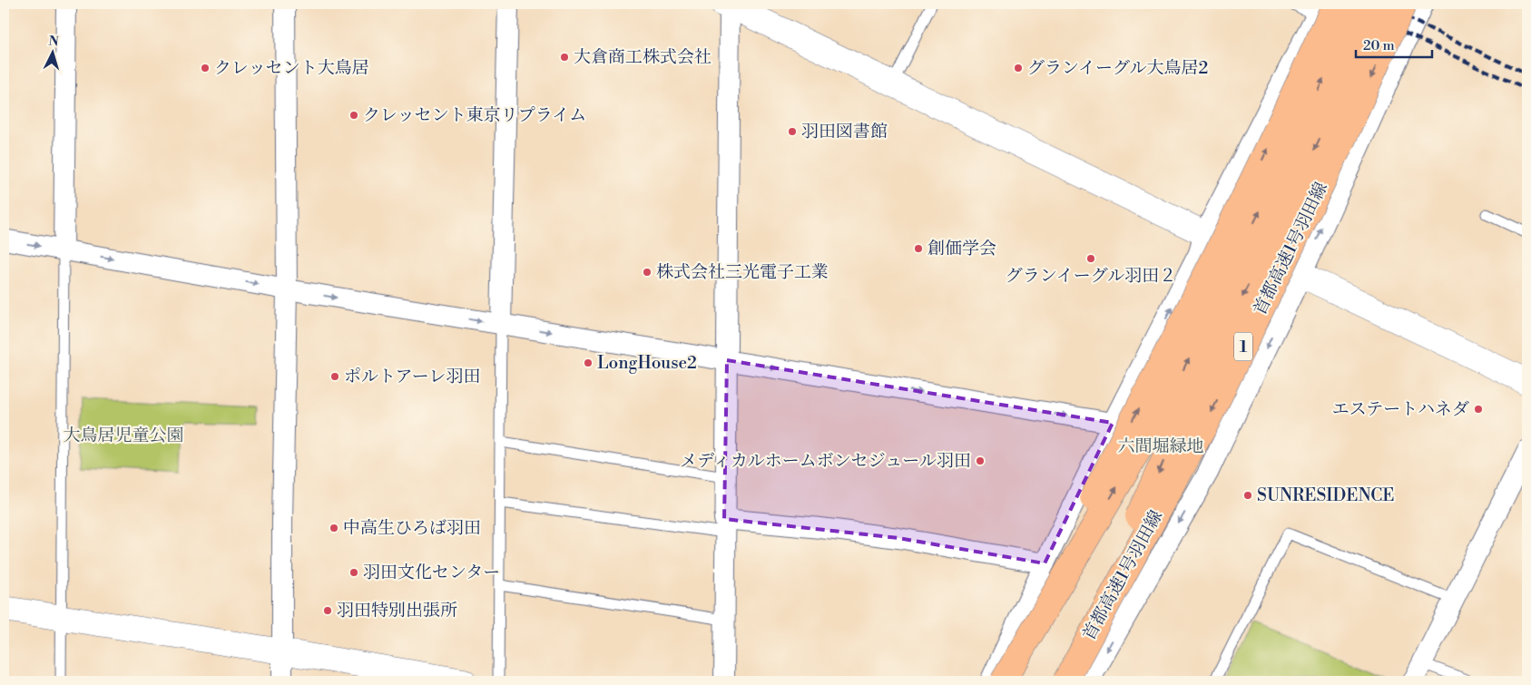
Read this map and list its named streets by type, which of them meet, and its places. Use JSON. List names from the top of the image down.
{
  "streets": {
    "highway": ["首都高速1号羽田線", "1"]
  },
  "parks": ["大鳥居児童公園", "六間堀緑地"],
  "places": [
    "大倉商工株式会社",
    "クレッセント大鳥居",
    "グランイーグル大鳥居2",
    "クレッセント東京リプライム",
    "羽田図書館",
    "創価学会",
    "グランイーグル羽田２",
    "株式会社三光電子工業",
    "LongHouse2",
    "ポルトアーレ羽田",
    "エステートハネダ",
    "メディカルホームボンセジュール羽田",
    "SUNRESIDENCE",
    "中高生ひろば羽田",
    "羽田文化センター",
    "羽田特別出張所"
  ],
  "scale_bar": "20 m",
  "north": "top"
}
